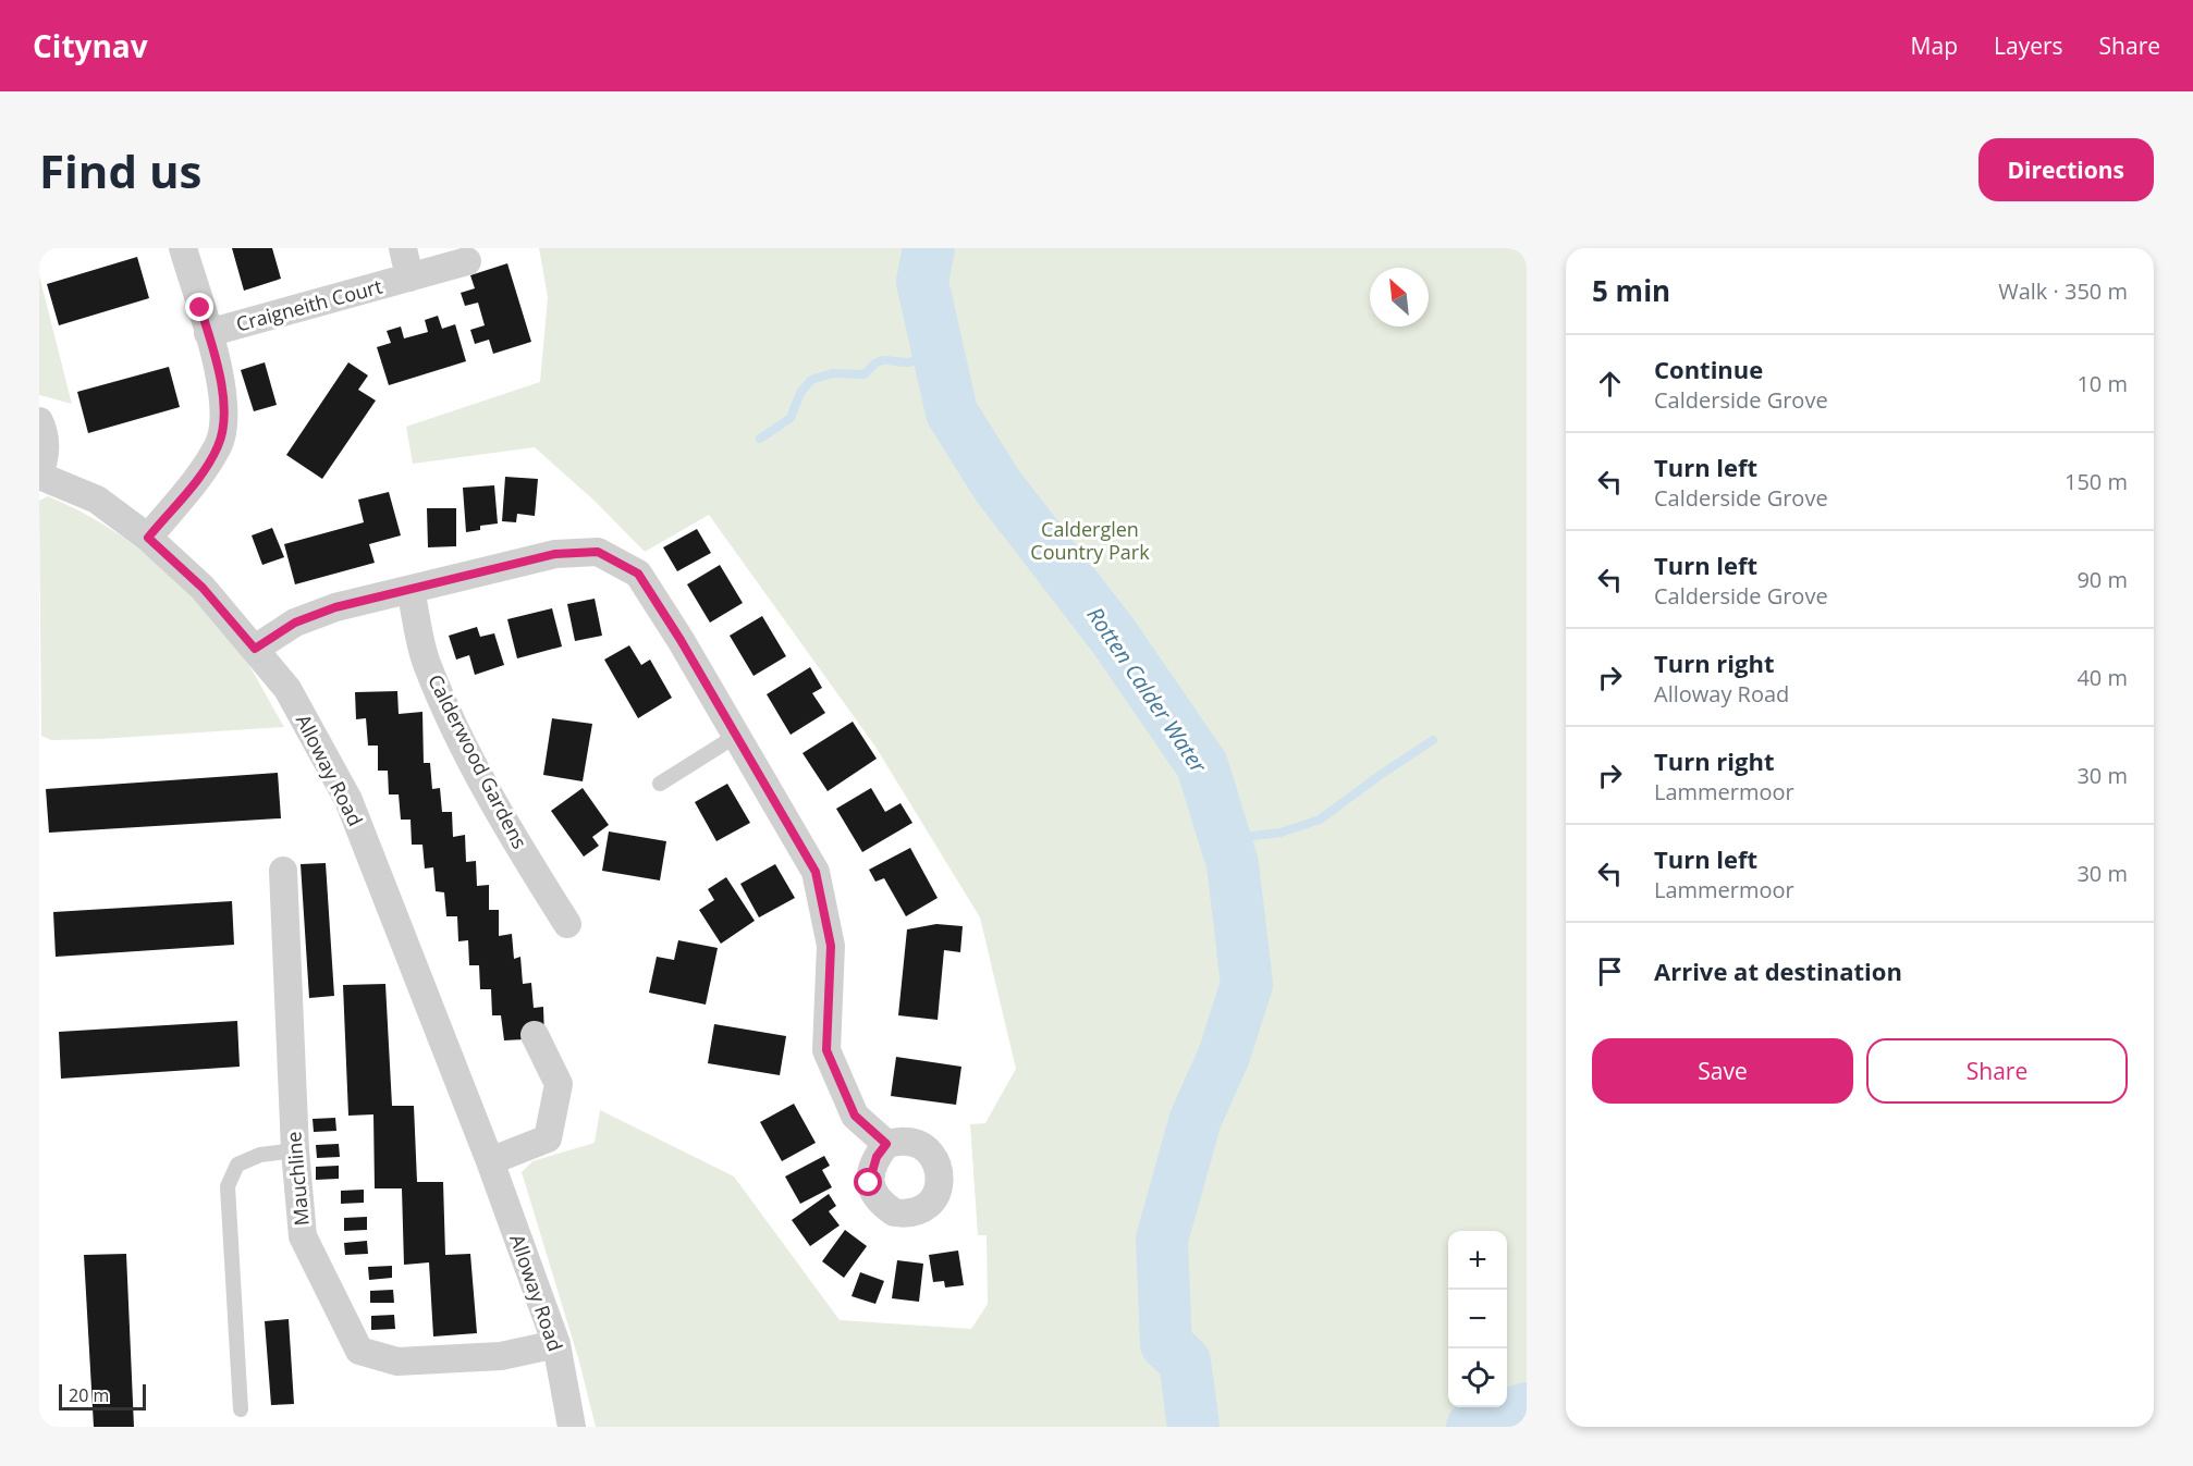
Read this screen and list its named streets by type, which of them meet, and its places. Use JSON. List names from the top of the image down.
{
  "streets": {
    "street": [
      "Craigneith Court",
      "Calderwood Gardens",
      "Alloway Road",
      "Mauchline"
    ]
  },
  "crossings": [
    ["Alloway Road", "Mauchline"]
  ],
  "water": ["Rotten Calder Water"],
  "parks": ["Calderglen Country Park"],
  "scale_bar": "20 m",
  "north": "top left",
  "page": {
    "header": "Citynav",
    "nav": ["Map", "Layers", "Share"],
    "buttons": [
      "Directions",
      ["Save", "Share"]
    ],
    "title": "Find us",
    "heading": ["5 min", "Walk · 350 m"],
    "list": [
      ["Continue", "Calderside Grove", "10 m"],
      ["Turn left", "Calderside Grove", "150 m"],
      ["Turn left", "Calderside Grove", "90 m"],
      ["Turn right", "Alloway Road", "40 m"],
      ["Turn right", "Lammermoor", "30 m"],
      ["Turn left", "Lammermoor", "30 m"],
      "Arrive at destination"
    ],
    "map_buttons": ["+", "−"],
    "scale": "20 m"
  }
}
